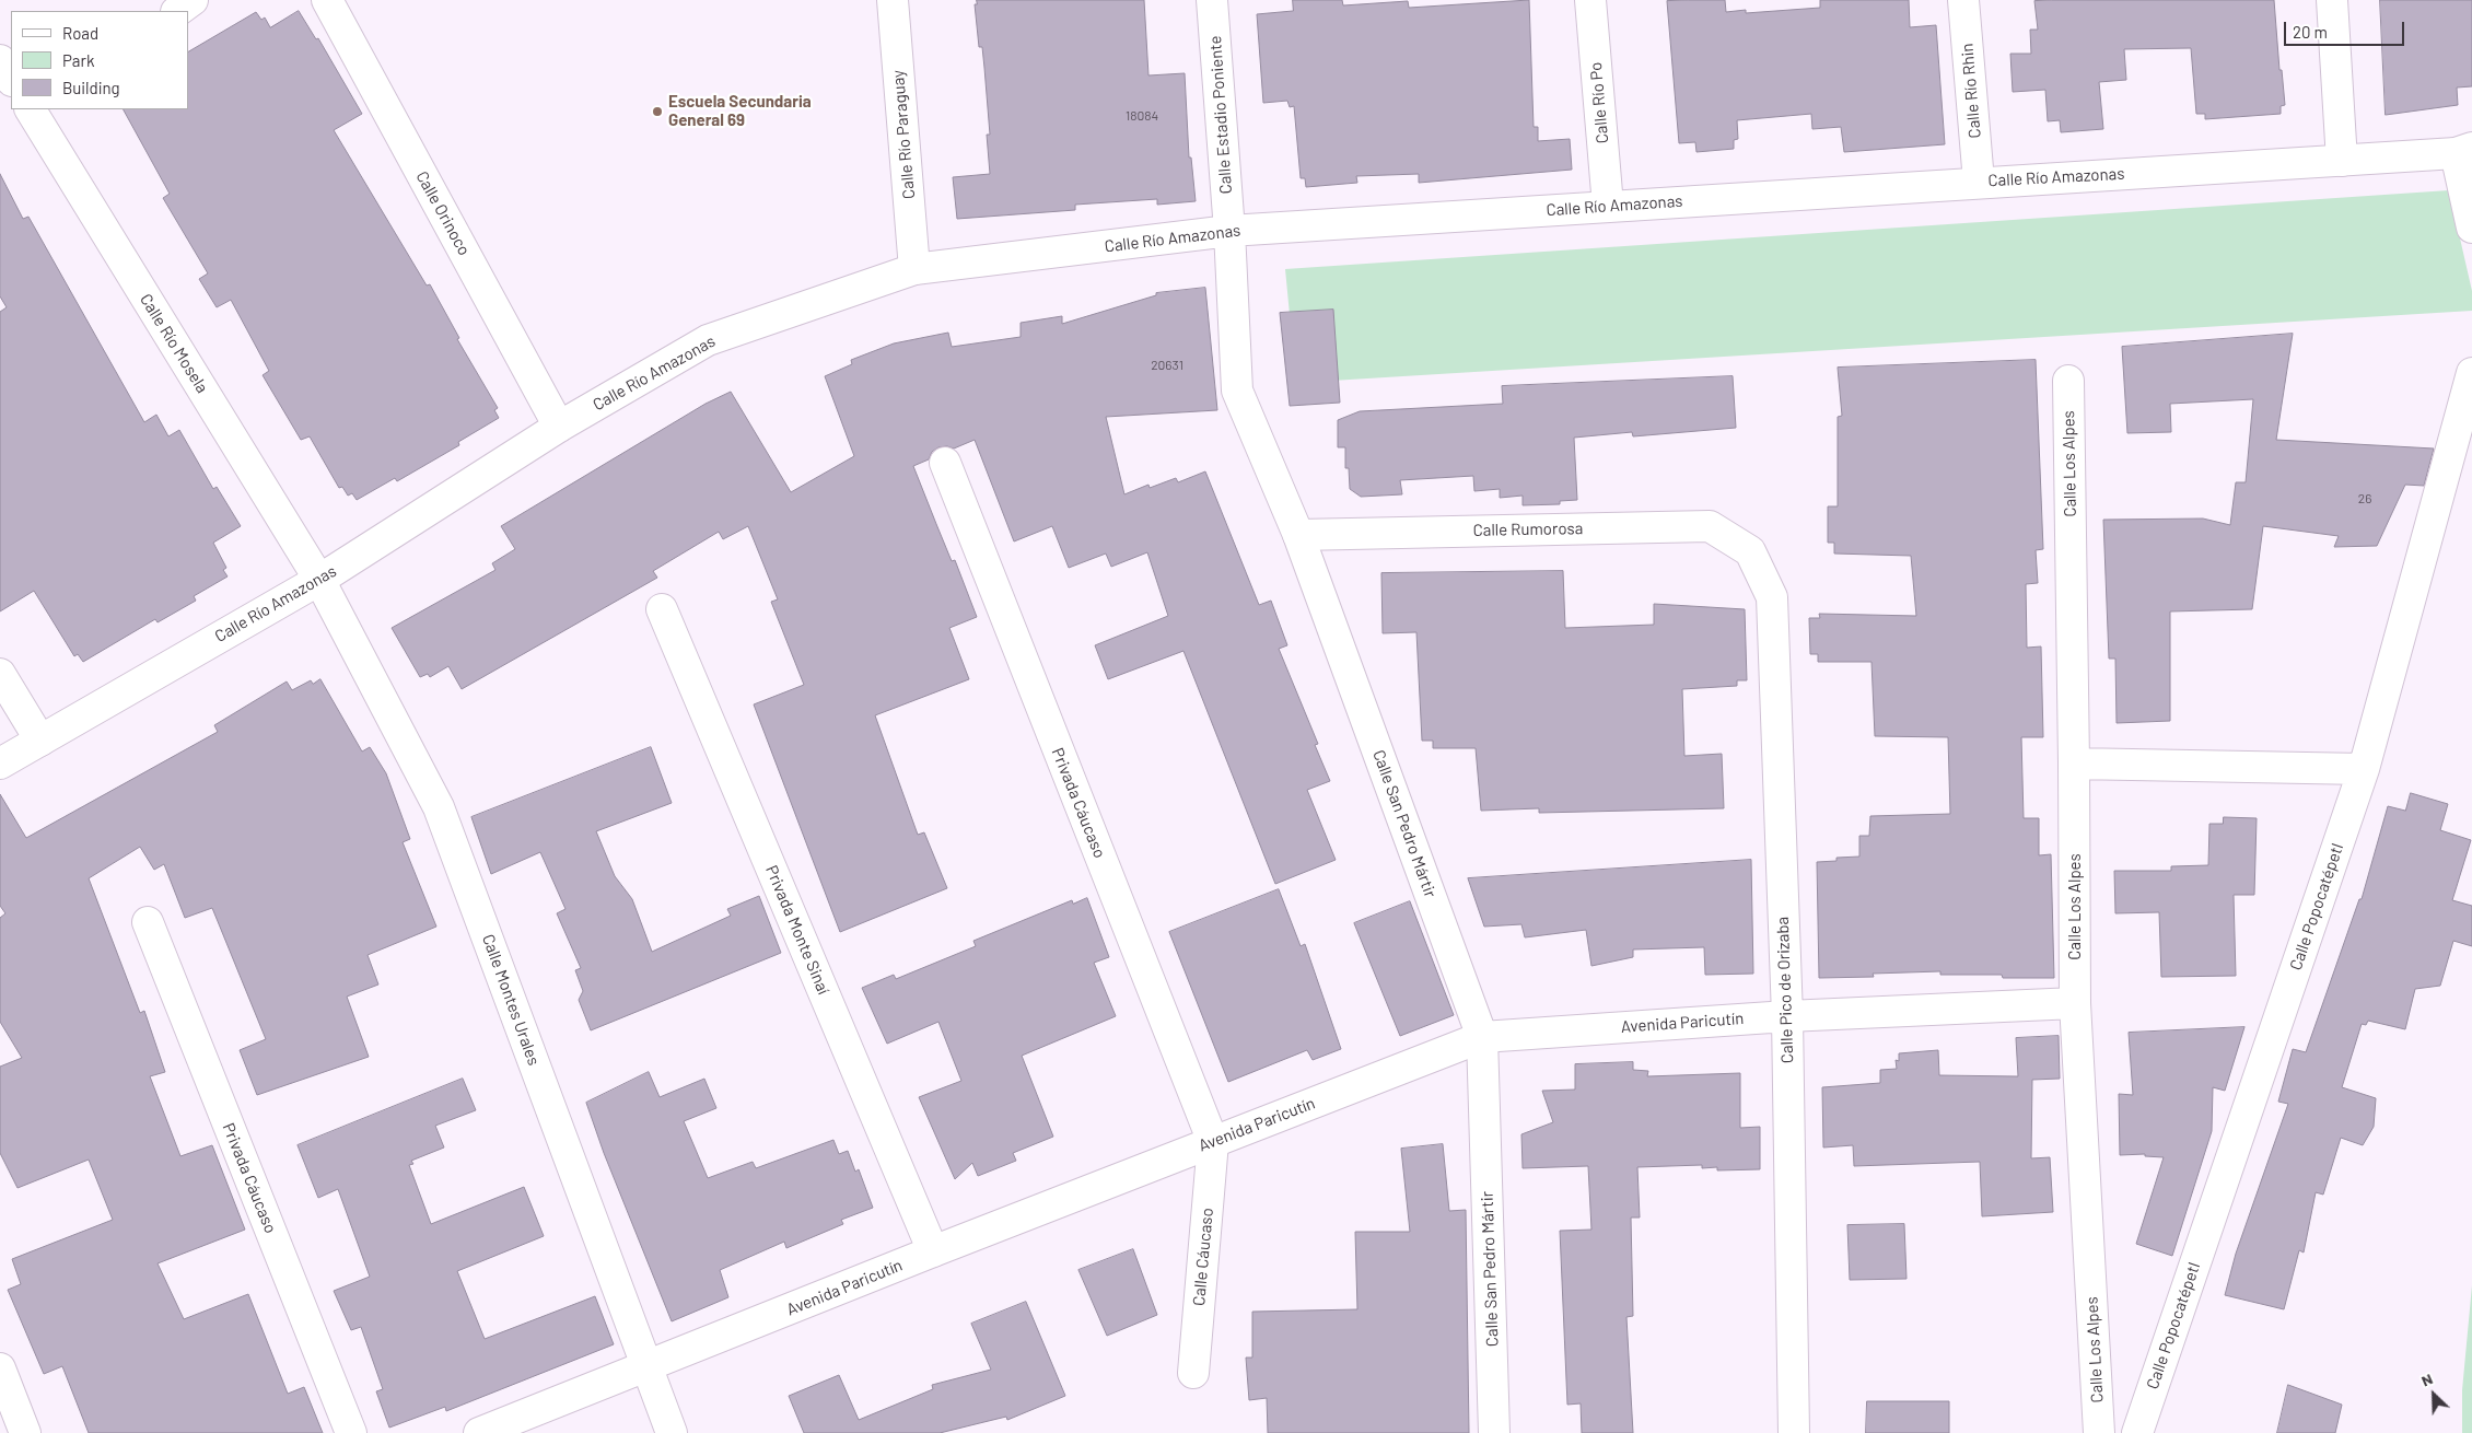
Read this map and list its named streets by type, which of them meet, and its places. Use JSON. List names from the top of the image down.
{
  "streets": {
    "street": [
      "Calle Río Rhin",
      "Calle Río Po",
      "Calle Estadio Poniente",
      "Calle Río Paraguay",
      "Calle Río Amazonas",
      "Calle Orinoco",
      "Calle Río Mosela",
      "Calle Los Alpes",
      "Calle Rumorosa",
      "Privada Cáucaso",
      "Calle San Pedro Mártir",
      "Calle Popocatépetl",
      "Privada Monte Sinaí",
      "Calle Pico de Orizaba",
      "Calle Montes Urales",
      "Avenida Paricutín",
      "Calle Cáucaso"
    ]
  },
  "crossings": [
    ["Calle Río Rhin", "Calle Río Amazonas"],
    ["Calle Río Po", "Calle Río Amazonas"],
    ["Calle Estadio Poniente", "Calle Río Amazonas"],
    ["Calle Estadio Poniente", "Calle San Pedro Mártir"],
    ["Calle Río Paraguay", "Calle Río Amazonas"],
    ["Calle Río Amazonas", "Calle Orinoco"],
    ["Calle Río Amazonas", "Calle Río Mosela"],
    ["Calle Río Amazonas", "Calle San Pedro Mártir"],
    ["Calle Río Amazonas", "Calle Montes Urales"],
    ["Calle Río Mosela", "Calle Montes Urales"],
    ["Calle Los Alpes", "Avenida Paricutín"],
    ["Calle Rumorosa", "Calle San Pedro Mártir"],
    ["Calle Rumorosa", "Calle Pico de Orizaba"],
    ["Privada Cáucaso", "Avenida Paricutín"],
    ["Privada Cáucaso", "Calle Cáucaso"],
    ["Calle San Pedro Mártir", "Avenida Paricutín"],
    ["Privada Monte Sinaí", "Avenida Paricutín"],
    ["Calle Pico de Orizaba", "Avenida Paricutín"],
    ["Calle Montes Urales", "Avenida Paricutín"],
    ["Avenida Paricutín", "Calle Cáucaso"]
  ],
  "places": ["Escuela Secundaria General 69"],
  "house_numbers": ["18084", "20631", "26"],
  "legend": ["Road", "Park", "Building"],
  "scale_bar": "20 m",
  "north": "top left"
}
